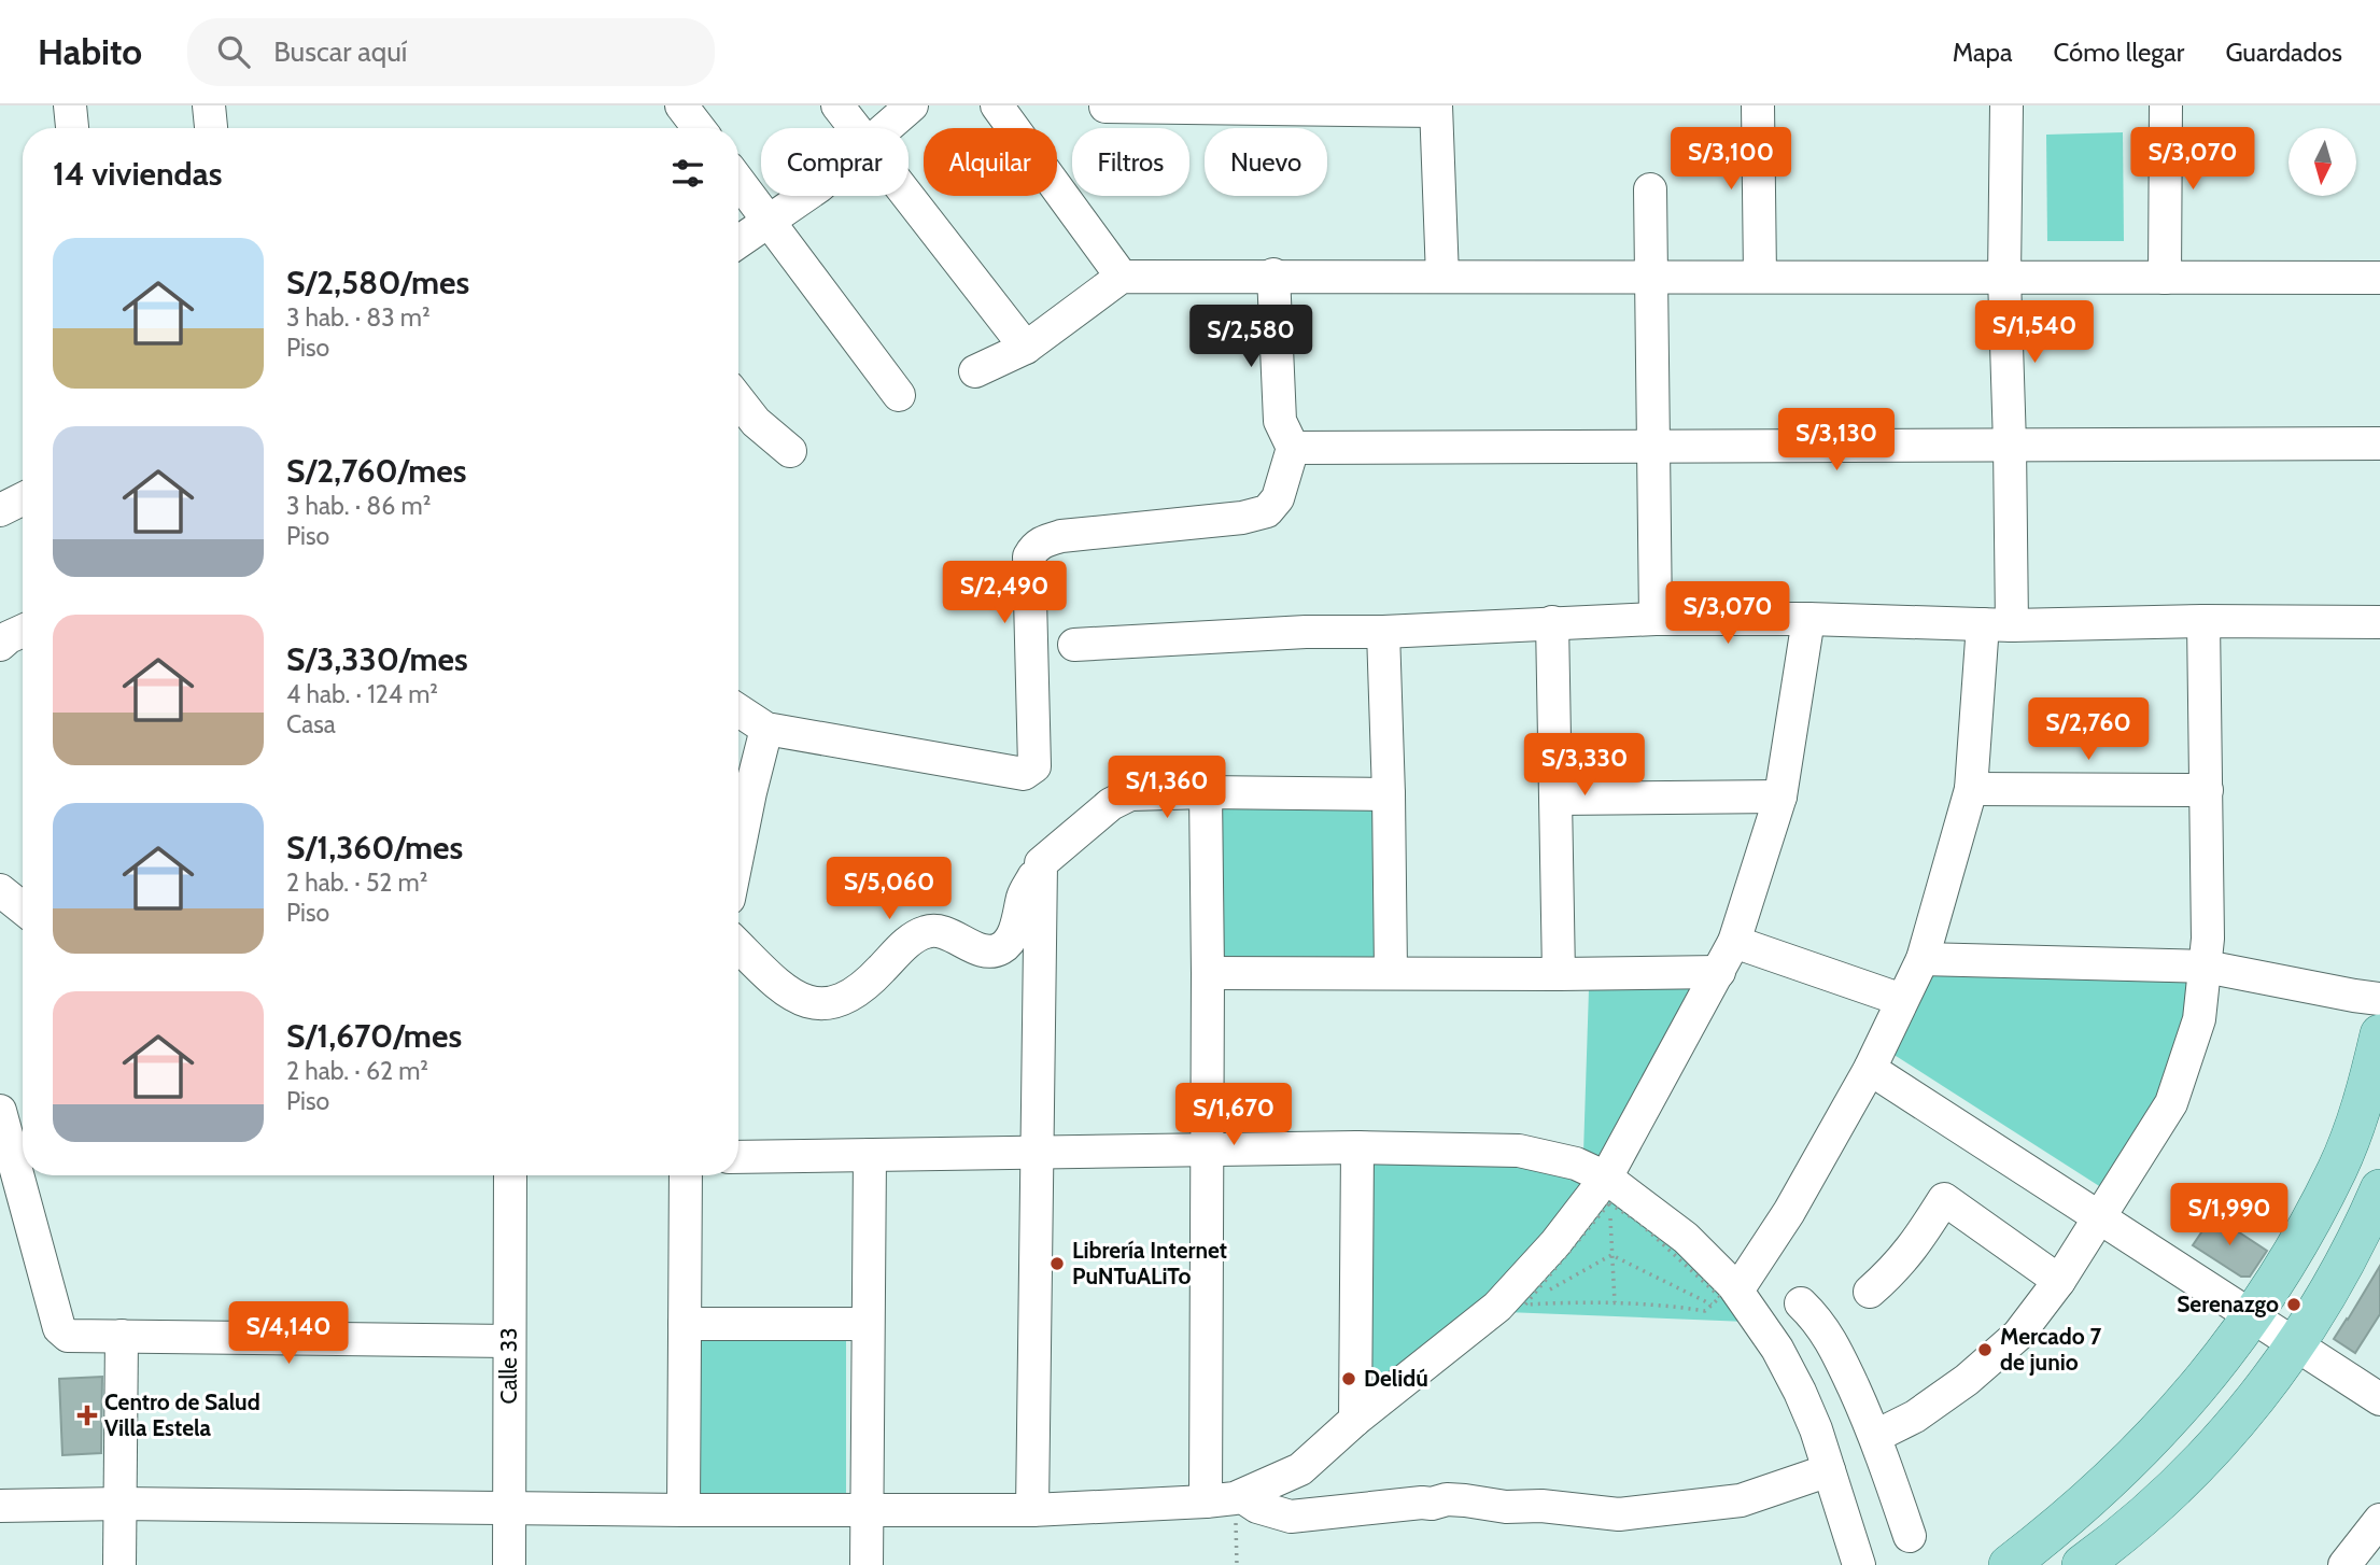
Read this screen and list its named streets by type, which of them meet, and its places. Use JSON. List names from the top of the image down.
{
  "streets": {
    "street": ["Calle 33"]
  },
  "places": {
    "other": [
      "Librería Internet PuNTuALiTo",
      "Serenazgo",
      "Mercado 7 de junio",
      "Delidú"
    ],
    "health": ["Centro de Salud Villa Estela"]
  },
  "north": "bottom",
  "page": {
    "header": "Habito",
    "search": "Buscar aquí",
    "nav": ["Mapa", "Cómo llegar", "Guardados"],
    "price": [
      "S/3,100",
      "S/3,070",
      "S/1,540",
      "S/2,580",
      "S/3,130",
      "S/2,490",
      "S/3,070",
      "S/2,760",
      "S/3,330",
      "S/1,360",
      "S/5,060",
      "S/1,670",
      "S/1,990",
      "S/4,140"
    ],
    "chip": [
      "Comprar",
      "Alquilar",
      "Filtros",
      "Nuevo"
    ],
    "heading": "14 viviendas",
    "list": [
      {
        "name": "S/2,580/mes",
        "note": "3 hab. · 83 m² · Piso"
      },
      {
        "name": "S/2,760/mes",
        "note": "3 hab. · 86 m² · Piso"
      },
      {
        "name": "S/3,330/mes",
        "note": "4 hab. · 124 m² · Casa"
      },
      {
        "name": "S/1,360/mes",
        "note": "2 hab. · 52 m² · Piso"
      },
      {
        "name": "S/1,670/mes",
        "note": "2 hab. · 62 m² · Piso"
      }
    ]
  }
}
